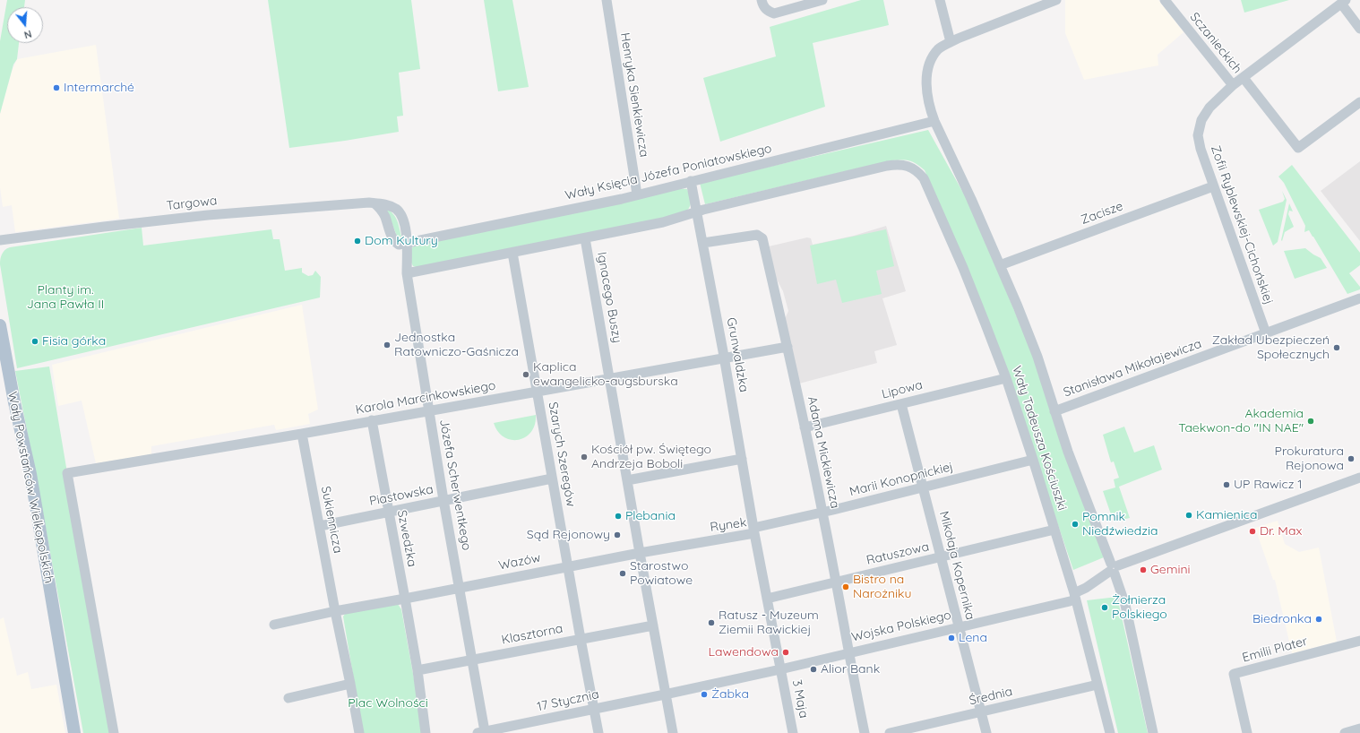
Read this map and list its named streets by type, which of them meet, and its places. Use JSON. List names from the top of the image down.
{
  "streets": {
    "main road": ["Wały Powstańców Wielkopolskich"],
    "street": [
      "Sczanieckich",
      "Henryka Sienkiewicza",
      "Wały Księcia Józefa Poniatowskiego",
      "Targowa",
      "Zacisze",
      "Zofii Ryblewskiej-Cichońskiej",
      "Ignacego Buszy",
      "Grunwaldzka",
      "Stanisława Mikołajewicza",
      "Lipowa",
      "Karola Marcinkowskiego",
      "Wały Tadeusza Kościuszki",
      "Adama Mickiewicza",
      "Szarych Szeregów",
      "Marii Konopnickiej",
      "Józefa Scherwentkego",
      "Piastowska",
      "Sukiennicza",
      "Rynek",
      "Szwedzka",
      "Ratuszowa",
      "Wazów",
      "Mikołaja Kopernika",
      "Wojska Polskiego",
      "Klasztorna",
      "Emilii Plater",
      "Średnia",
      "3 Maja",
      "17 Stycznia"
    ]
  },
  "crossings": [
    ["Sczanieckich", "Zofii Ryblewskiej-Cichońskiej"],
    ["Henryka Sienkiewicza", "Wały Księcia Józefa Poniatowskiego"],
    ["Wały Księcia Józefa Poniatowskiego", "Targowa"],
    ["Wały Księcia Józefa Poniatowskiego", "Grunwaldzka"],
    ["Wały Księcia Józefa Poniatowskiego", "Wały Tadeusza Kościuszki"],
    ["Wały Księcia Józefa Poniatowskiego", "Józefa Scherwentkego"],
    ["Targowa", "Józefa Scherwentkego"],
    ["Zacisze", "Zofii Ryblewskiej-Cichońskiej"],
    ["Zacisze", "Wały Tadeusza Kościuszki"],
    ["Zofii Ryblewskiej-Cichońskiej", "Stanisława Mikołajewicza"],
    ["Ignacego Buszy", "Karola Marcinkowskiego"],
    ["Ignacego Buszy", "Rynek"],
    ["Ignacego Buszy", "Wazów"],
    ["Grunwaldzka", "Karola Marcinkowskiego"],
    ["Grunwaldzka", "Wały Tadeusza Kościuszki"],
    ["Grunwaldzka", "Adama Mickiewicza"],
    ["Grunwaldzka", "Marii Konopnickiej"],
    ["Grunwaldzka", "Rynek"],
    ["Stanisława Mikołajewicza", "Wały Tadeusza Kościuszki"],
    ["Lipowa", "Wały Tadeusza Kościuszki"],
    ["Lipowa", "Adama Mickiewicza"],
    ["Lipowa", "Mikołaja Kopernika"],
    ["Karola Marcinkowskiego", "Adama Mickiewicza"],
    ["Karola Marcinkowskiego", "Szarych Szeregów"],
    ["Karola Marcinkowskiego", "Józefa Scherwentkego"],
    ["Karola Marcinkowskiego", "Sukiennicza"],
    ["Karola Marcinkowskiego", "Szwedzka"],
    ["Wały Tadeusza Kościuszki", "Marii Konopnickiej"],
    ["Wały Tadeusza Kościuszki", "Ratuszowa"],
    ["Wały Tadeusza Kościuszki", "Wojska Polskiego"],
    ["Wały Tadeusza Kościuszki", "Średnia"],
    ["Adama Mickiewicza", "Marii Konopnickiej"],
    ["Adama Mickiewicza", "Ratuszowa"],
    ["Adama Mickiewicza", "Wojska Polskiego"],
    ["Szarych Szeregów", "Piastowska"],
    ["Szarych Szeregów", "Wazów"],
    ["Szarych Szeregów", "Klasztorna"],
    ["Szarych Szeregów", "17 Stycznia"],
    ["Marii Konopnickiej", "Rynek"],
    ["Marii Konopnickiej", "Mikołaja Kopernika"],
    ["Józefa Scherwentkego", "Piastowska"],
    ["Józefa Scherwentkego", "Wazów"],
    ["Józefa Scherwentkego", "Klasztorna"],
    ["Józefa Scherwentkego", "17 Stycznia"],
    ["Piastowska", "Sukiennicza"],
    ["Piastowska", "Szwedzka"],
    ["Rynek", "Ratuszowa"],
    ["Rynek", "Wazów"],
    ["Rynek", "Wojska Polskiego"],
    ["Rynek", "3 Maja"],
    ["Szwedzka", "Wazów"],
    ["Ratuszowa", "Mikołaja Kopernika"],
    ["Mikołaja Kopernika", "Wojska Polskiego"],
    ["Mikołaja Kopernika", "Średnia"],
    ["Wojska Polskiego", "3 Maja"]
  ],
  "parks": ["Planty im. Jana Pawła II", "Plac Wolności"],
  "places": [
    "Intermarché",
    "Dom Kultury",
    "Fisia górka",
    "Jednostka Ratowniczo-Gaśnicza",
    "Zakład Ubezpieczeń Społecznych",
    "Kaplica ewangelicko-augsburska",
    "Akademia Taekwon-do \"IN NAE\"",
    "Kościół pw. Świętego Andrzeja Boboli",
    "Prokuratura Rejonowa",
    "UP Rawicz 1",
    "Kamienica",
    "Plebania",
    "Pomnik Niedźwiedzia",
    "Dr. Max",
    "Sąd Rejonowy",
    "Gemini",
    "Starostwo Powiatowe",
    "Bistro na Narożniku",
    "Żołnierza Polskiego",
    "Biedronka",
    "Ratusz - Muzeum Ziemii Rawickiej",
    "Lena",
    "Lawendowa",
    "Alior Bank",
    "Żabka"
  ],
  "north": "bottom"
}
